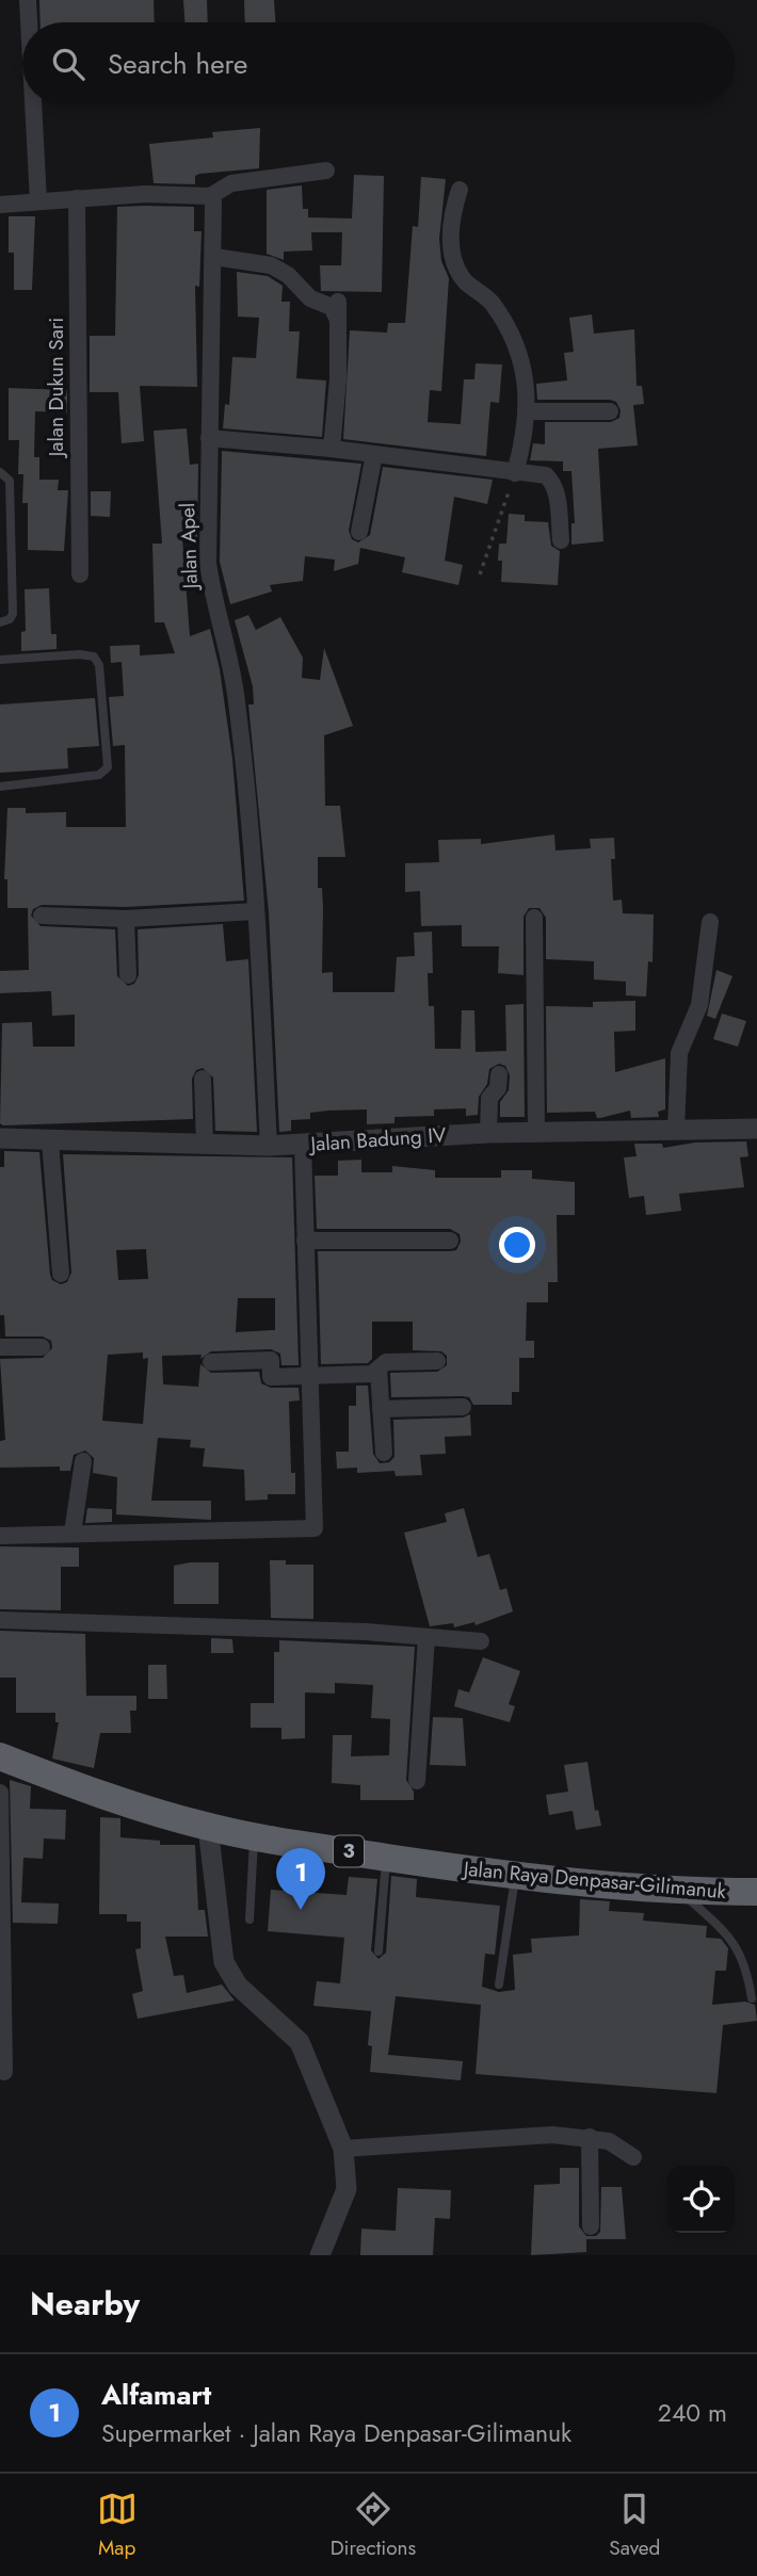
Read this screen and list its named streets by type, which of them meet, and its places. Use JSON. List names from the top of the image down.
{
  "streets": {
    "highway": ["3", "Jalan Raya Denpasar-Gilimanuk"],
    "street": ["Jalan Dukun Sari", "Jalan Apel", "Jalan Badung IV"]
  },
  "crossings": [
    ["Jalan Apel", "Jalan Badung IV"]
  ],
  "page": {
    "search": "Search here",
    "pins": "1",
    "heading": "Nearby",
    "list": [
      {
        "mark": "1",
        "name": "Alfamart",
        "note": "Supermarket · Jalan Raya Denpasar-Gilimanuk",
        "value": "240 m"
      }
    ],
    "nav": ["Map", "Directions", "Saved"]
  }
}
